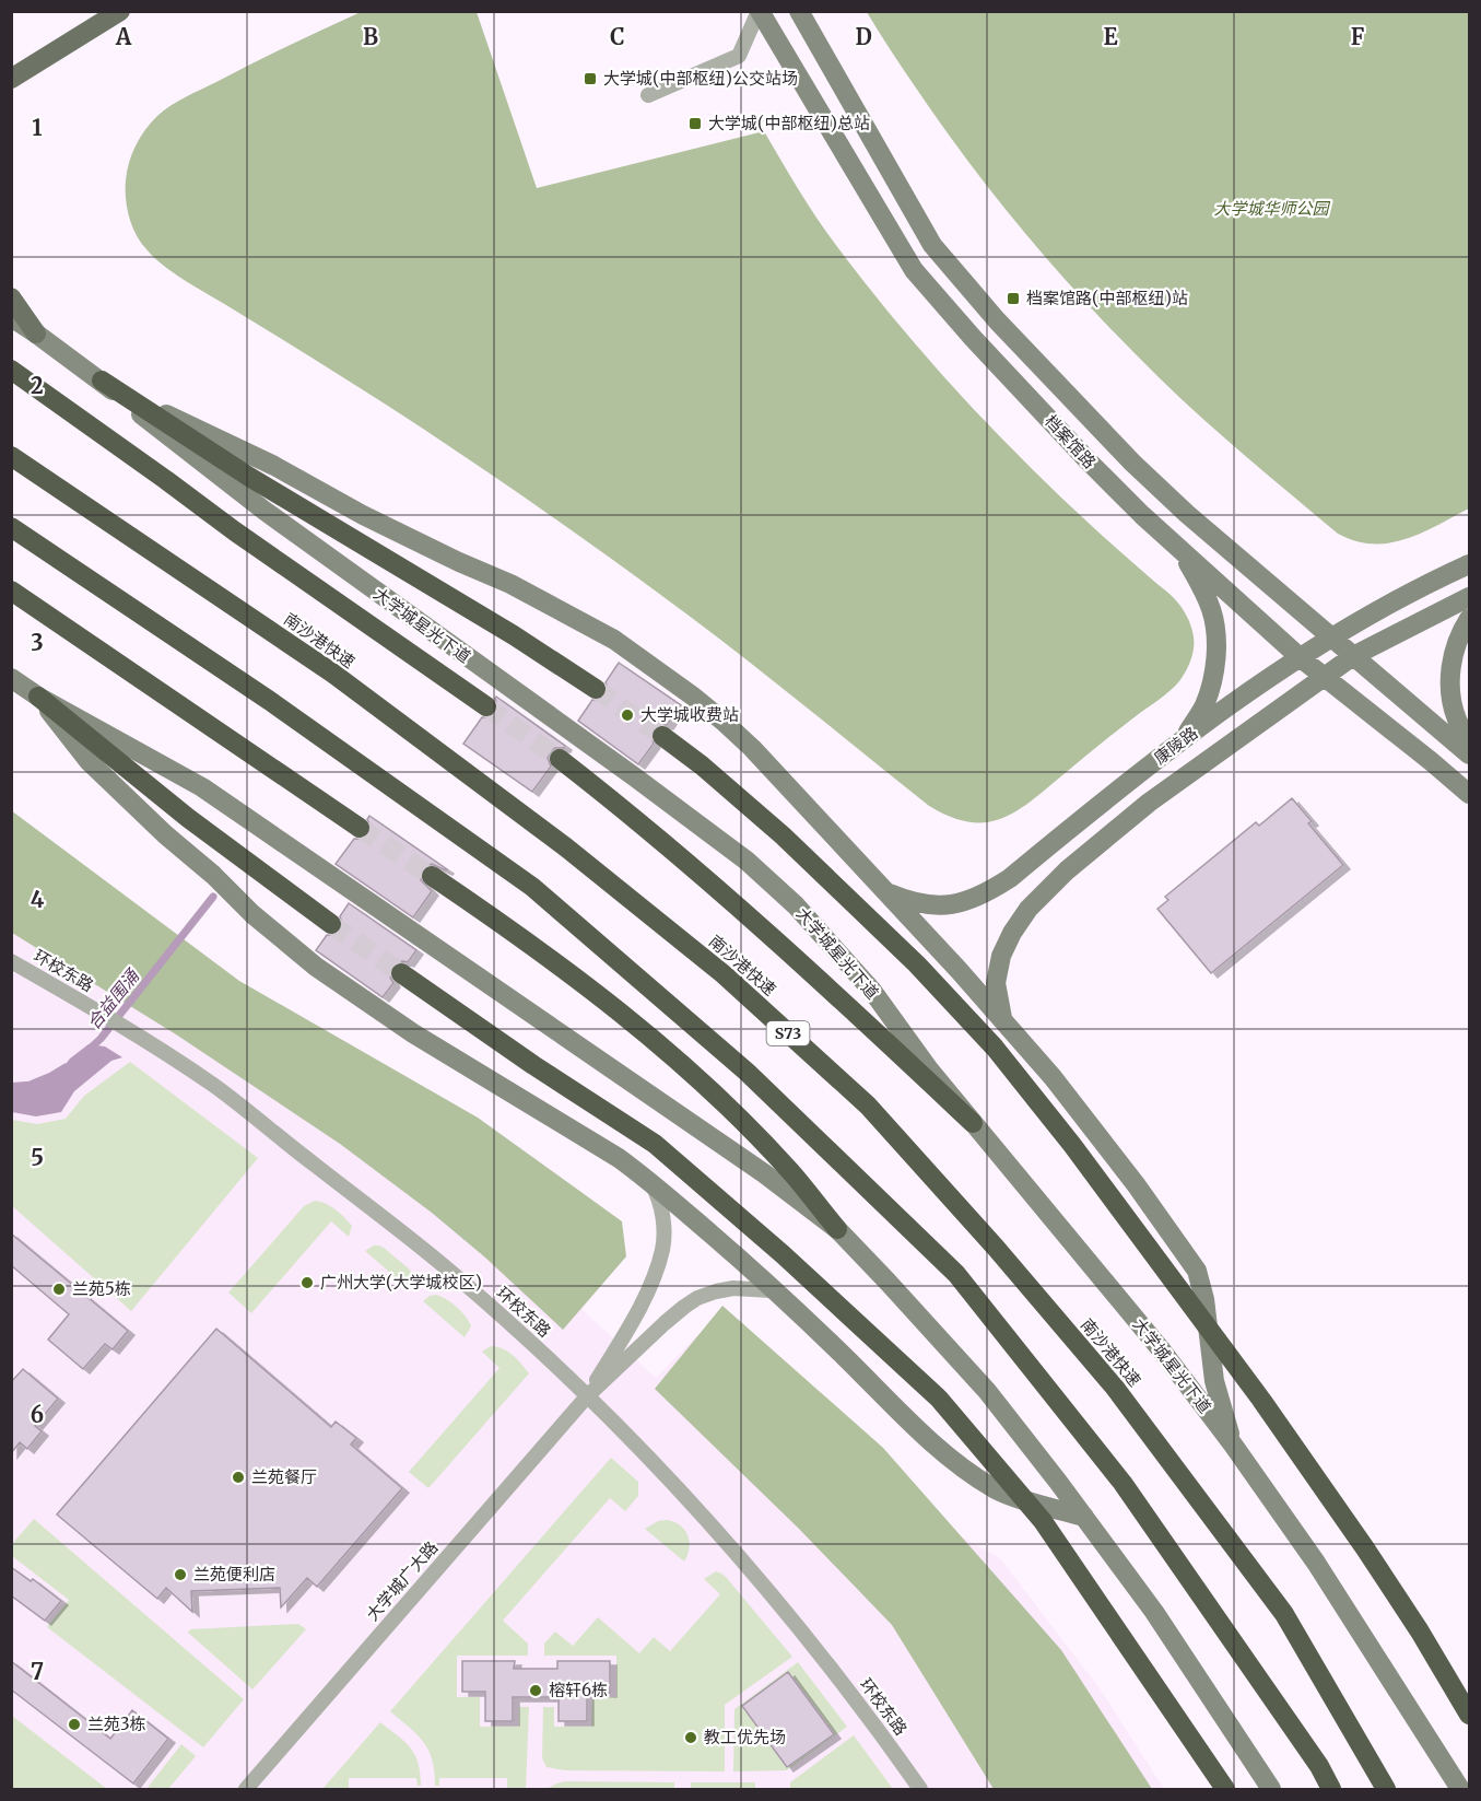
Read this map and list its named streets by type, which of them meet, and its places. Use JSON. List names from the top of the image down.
{
  "streets": {
    "highway": ["南沙港快速", "S73"],
    "main road": ["档案馆路", "大学城星光下道", "康陵路"],
    "lane": ["环校东路", "大学城广大路"]
  },
  "crossings": [
    ["档案馆路", "康陵路"],
    ["环校东路", "大学城广大路"]
  ],
  "water": ["合益围涌"],
  "parks": ["大学城华师公园"],
  "places": {
    "transit": ["大学城(中部枢纽)公交站场", "大学城(中部枢纽)总站", "档案馆路(中部枢纽)站"],
    "other": [
      "大学城收费站",
      "广州大学(大学城校区)",
      "兰苑5栋",
      "兰苑餐厅",
      "兰苑便利店",
      "榕轩6栋",
      "兰苑3栋",
      "教工优先场"
    ]
  },
  "grid": {
    "columns": [
      "A",
      "B",
      "C",
      "D",
      "E",
      "F"
    ],
    "rows": [
      "1",
      "2",
      "3",
      "4",
      "5",
      "6",
      "7"
    ]
  }
}
